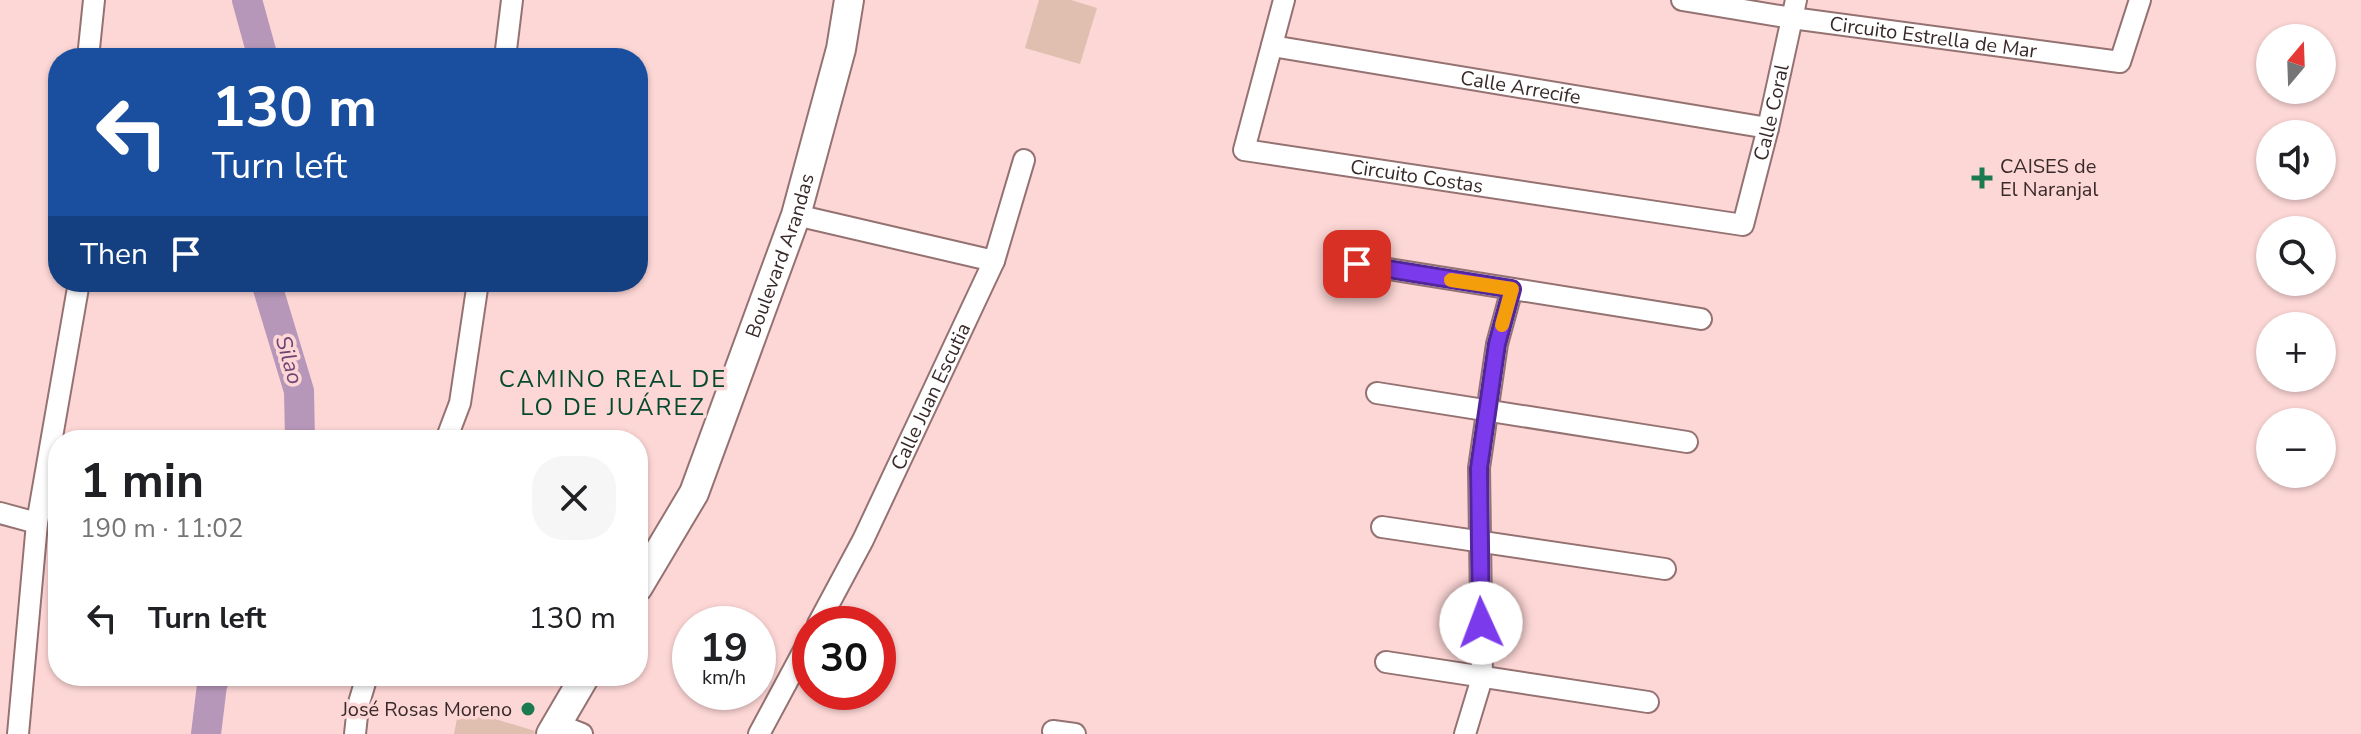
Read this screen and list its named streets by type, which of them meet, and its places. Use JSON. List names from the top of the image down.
{
  "streets": {
    "main road": ["Boulevard Arandas"],
    "street": [
      "Circuito Estrella de Mar",
      "Calle Arrecife",
      "Calle Coral",
      "Circuito Costas",
      "Calle Juan Escutia"
    ]
  },
  "crossings": [
    ["Circuito Estrella de Mar", "Calle Coral"],
    ["Calle Arrecife", "Calle Coral"],
    ["Calle Arrecife", "Circuito Costas"],
    ["Calle Coral", "Circuito Costas"]
  ],
  "districts": ["CAMINO REAL DE LO DE JUÁREZ"],
  "water": ["Silao"],
  "places": {
    "health": ["CAISES de El Naranjal"],
    "other": ["José Rosas Moreno"]
  },
  "north": "top",
  "page": {
    "map_buttons": ["+", "−"],
    "turn": ["130 m", "Turn left"],
    "then": "Then",
    "heading": ["1 min", "190 m · 11:02"],
    "list": [
      {
        "name": "Turn left",
        "value": "130 m"
      }
    ],
    "speed": "19 km/h",
    "limit": "30"
  }
}
